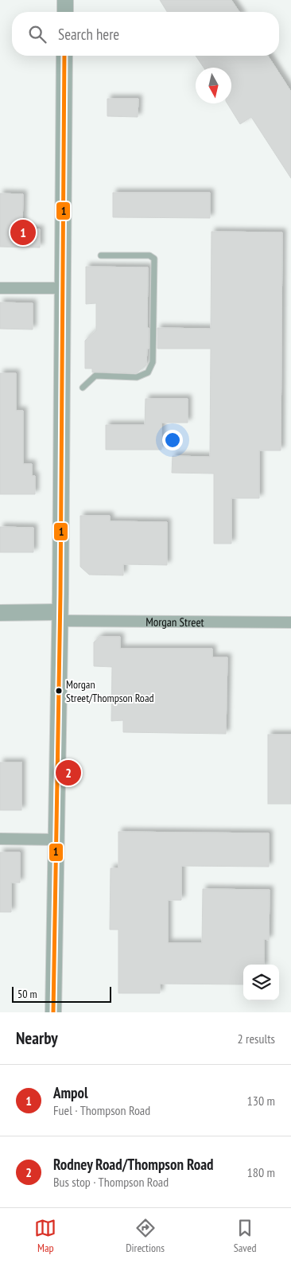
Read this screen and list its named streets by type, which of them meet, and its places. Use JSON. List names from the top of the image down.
{
  "streets": {
    "main road": ["Morgan Street"]
  },
  "places": ["Morgan Street/Thompson Road"],
  "lines": ["transit line 1"],
  "scale_bar": "50 m",
  "north": "bottom",
  "page": {
    "search": "Search here",
    "pins": ["1", "2"],
    "scale": "50 m",
    "heading": ["Nearby", "2 results"],
    "list": [
      {
        "mark": "1",
        "name": "Ampol",
        "note": "Fuel · Thompson Road",
        "value": "130 m"
      },
      {
        "mark": "2",
        "name": "Rodney Road/Thompson Road",
        "note": "Bus stop · Thompson Road",
        "value": "180 m"
      }
    ],
    "nav": ["Map", "Directions", "Saved"]
  }
}
